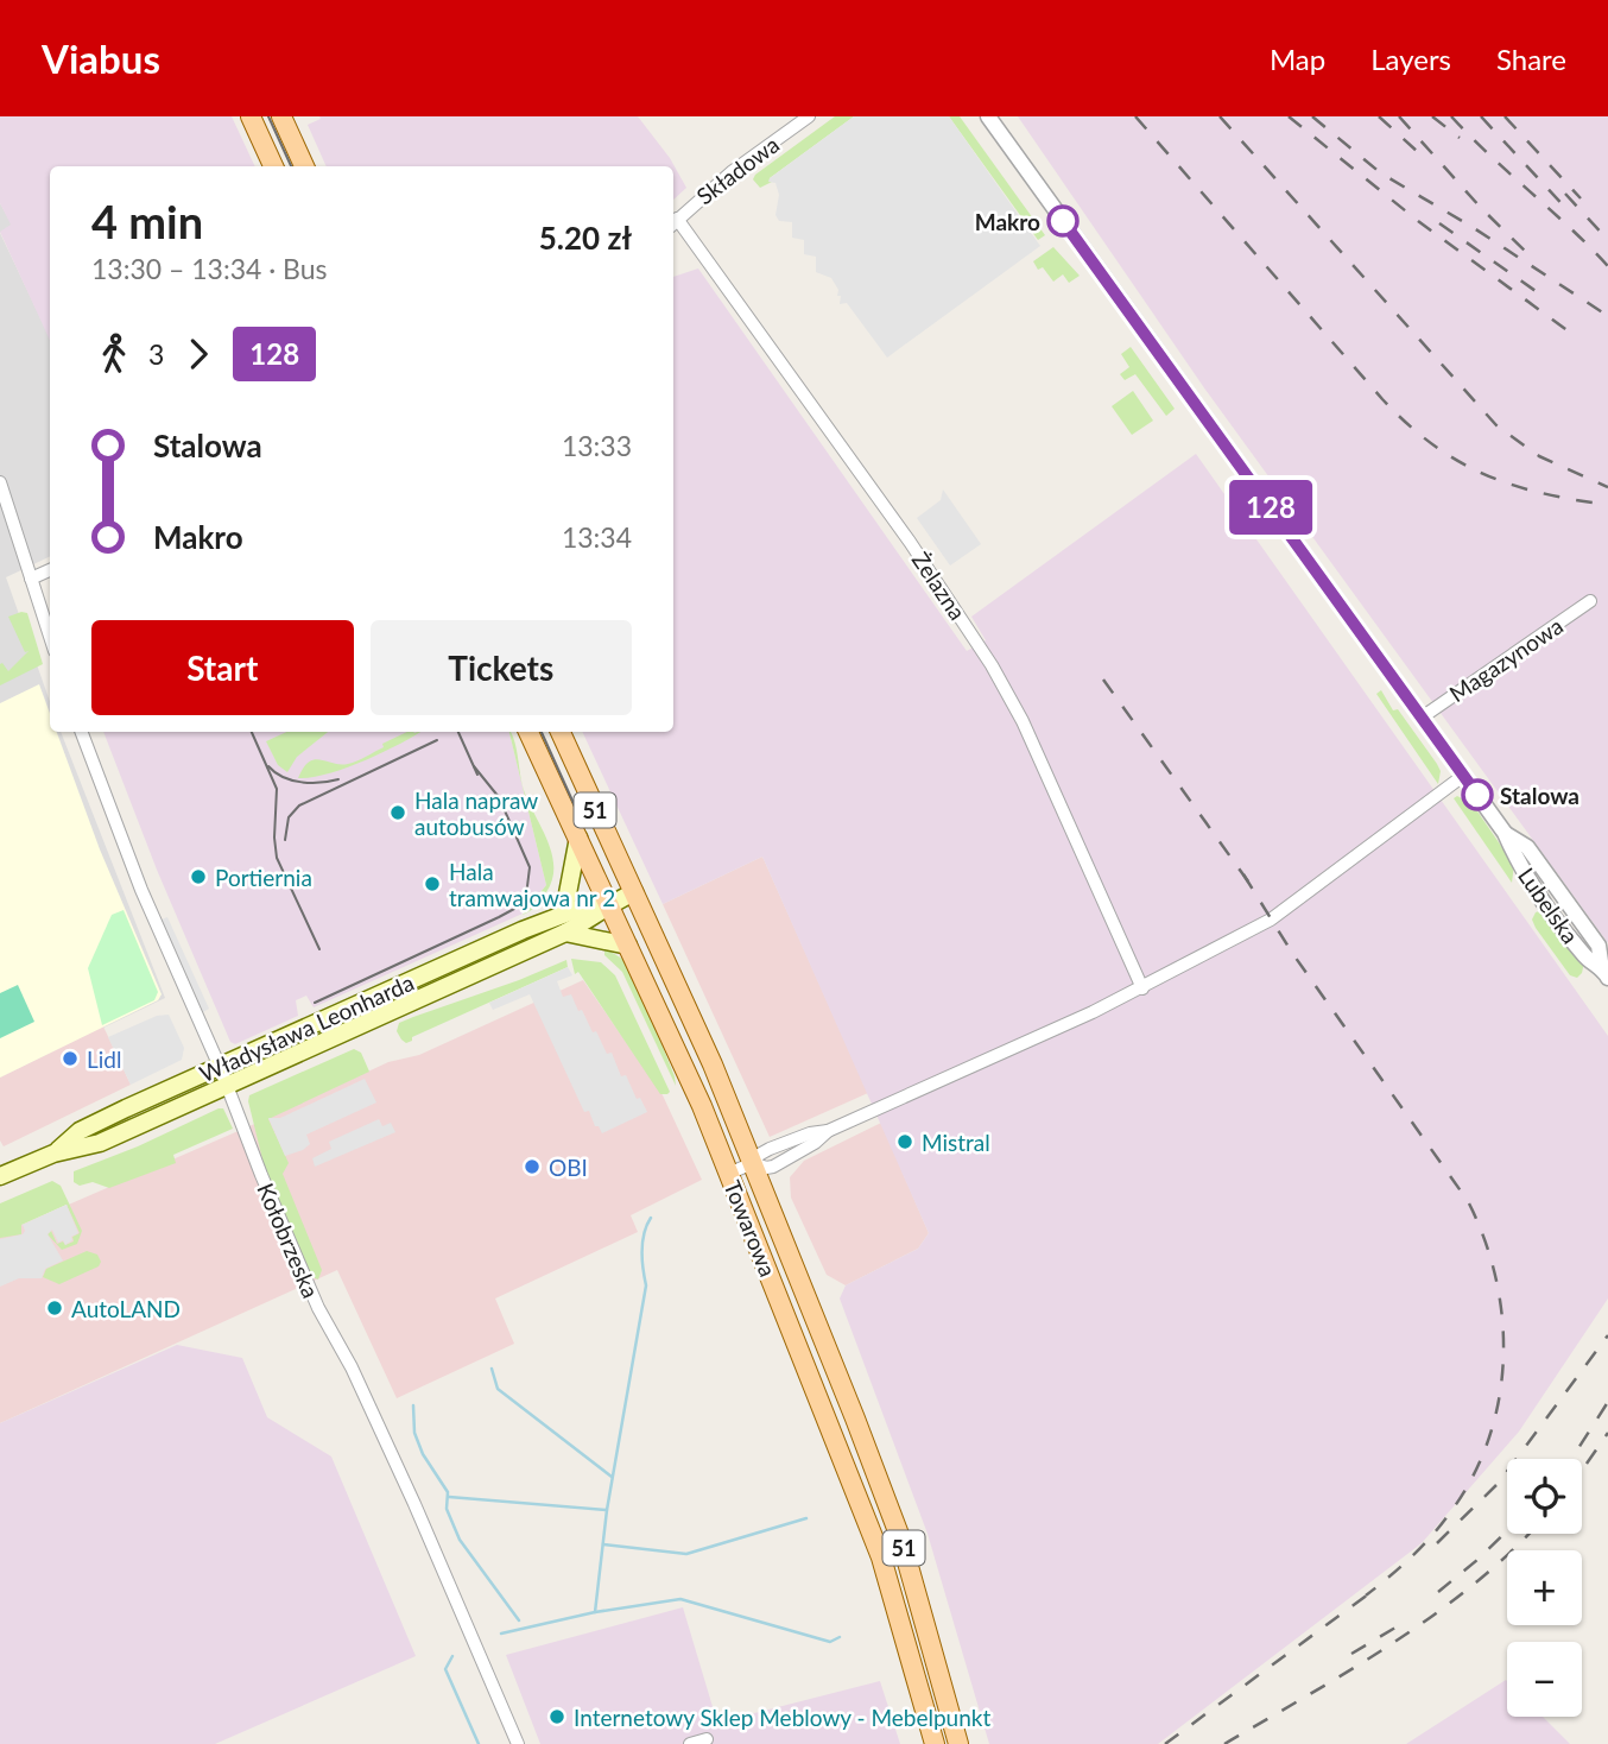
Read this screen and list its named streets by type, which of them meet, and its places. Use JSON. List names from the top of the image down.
{
  "streets": {
    "main road": ["51", "Władysława Leonharda", "Towarowa"],
    "street": [
      "Składowa",
      "Żelazna",
      "Magazynowa",
      "Lubelska",
      "Kołobrzeska"
    ]
  },
  "crossings": [
    ["Składowa", "Żelazna"],
    ["Magazynowa", "Lubelska"],
    ["Władysława Leonharda", "Towarowa"],
    ["Władysława Leonharda", "Kołobrzeska"]
  ],
  "places": [
    "Makro",
    "Stalowa",
    "Hala napraw autobusów",
    "Portiernia",
    "Hala tramwajowa nr 2",
    "Lidl",
    "Mistral",
    "OBI",
    "AutoLAND",
    "Internetowy Sklep Meblowy - Mebelpunkt"
  ],
  "lines": ["bus line 128"],
  "page": {
    "header": "Viabus",
    "nav": ["Map", "Layers", "Share"],
    "on_map": "128",
    "heading": ["4 min", "13:30 – 13:34 · Bus", "5.20 zł"],
    "legs": ["3", "128"],
    "list": [
      {
        "name": "Stalowa",
        "value": "13:33"
      },
      {
        "name": "Makro",
        "value": "13:34"
      }
    ],
    "buttons": ["Start", "Tickets"],
    "map_buttons": ["+", "−"]
  }
}
